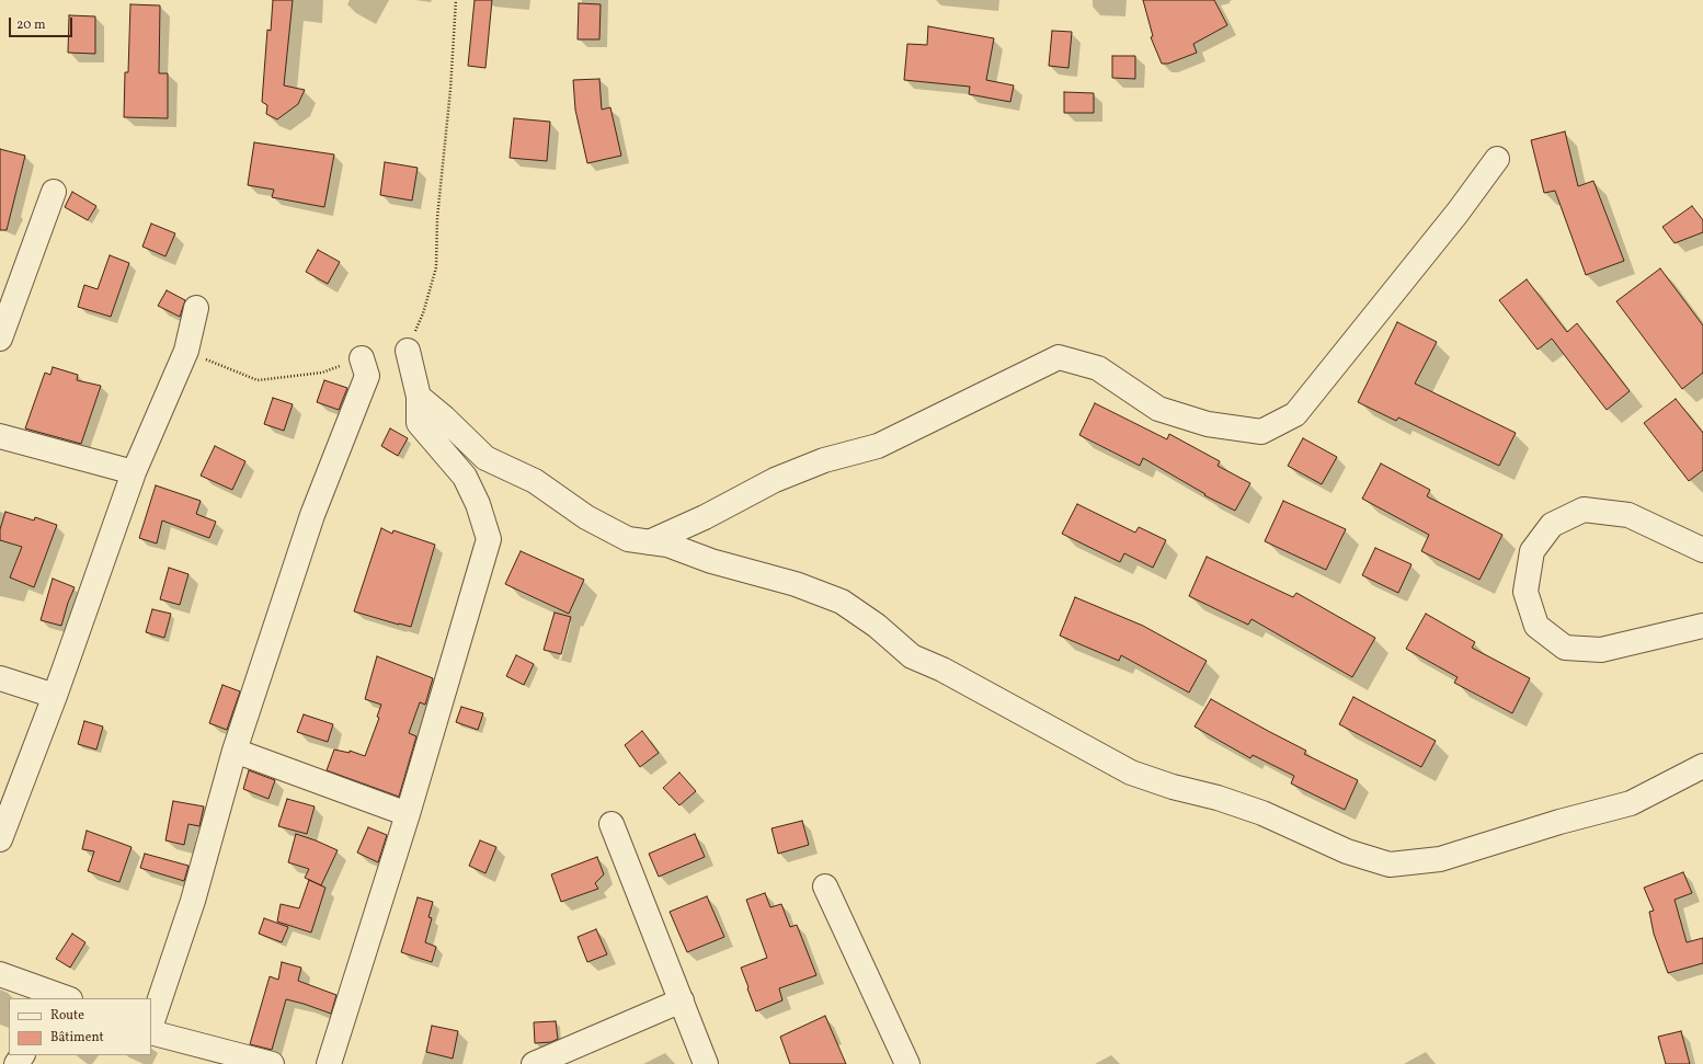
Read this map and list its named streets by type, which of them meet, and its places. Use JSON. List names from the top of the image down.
{
  "legend": ["Route", "Bâtiment"],
  "scale_bar": "20 m"
}
